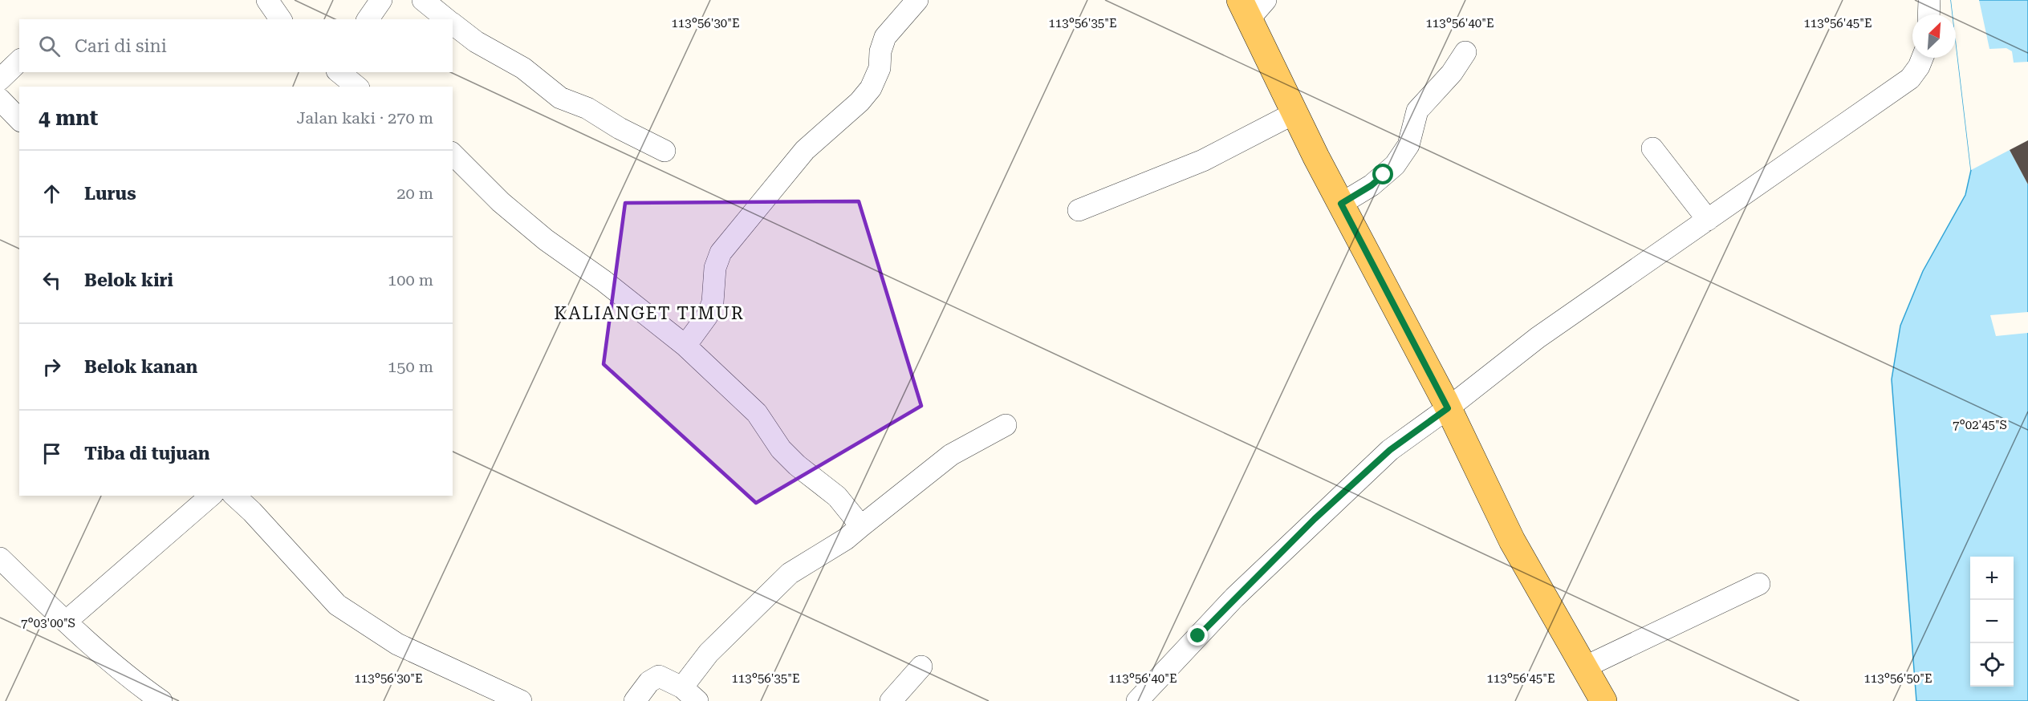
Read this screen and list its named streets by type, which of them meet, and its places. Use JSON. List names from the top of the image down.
{
  "districts": ["KALIANGET TIMUR"],
  "north": "top right",
  "page": {
    "search": "Cari di sini",
    "heading": ["4 mnt", "Jalan kaki · 270 m"],
    "list": [
      ["Lurus", "20 m"],
      ["Belok kiri", "100 m"],
      ["Belok kanan", "150 m"],
      "Tiba di tujuan"
    ],
    "map_buttons": ["+", "−"]
  },
  "coordinates": [
    "113°56'30\"E",
    "113°56'35\"E",
    "113°56'40\"E",
    "113°56'45\"E",
    "7°02'45\"S",
    "7°03'00\"S",
    "113°56'50\"E"
  ]
}
